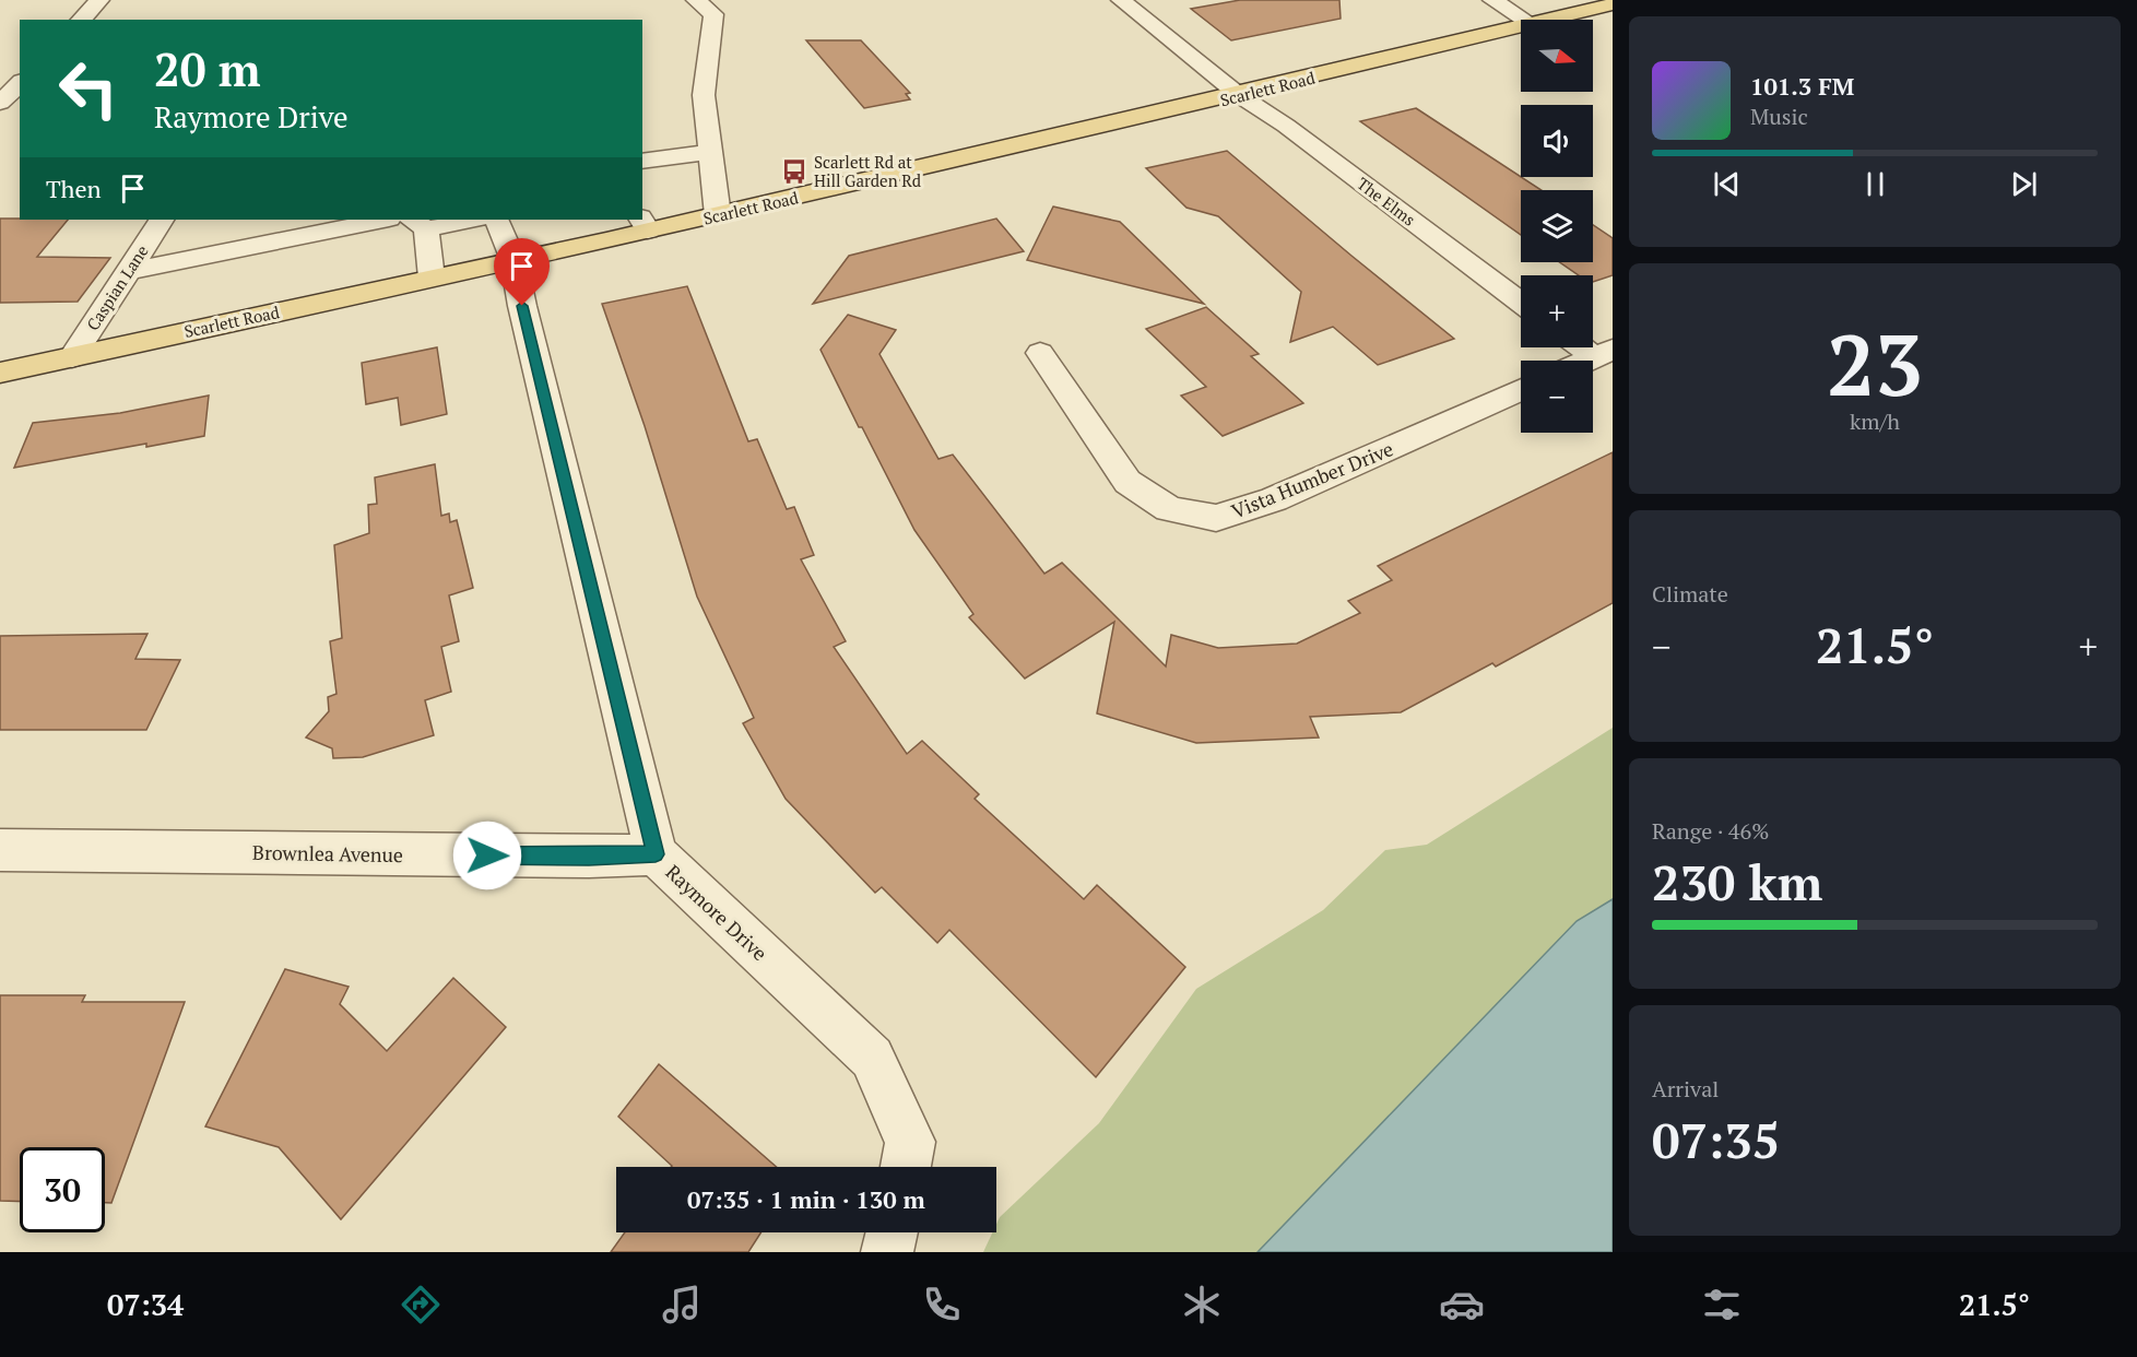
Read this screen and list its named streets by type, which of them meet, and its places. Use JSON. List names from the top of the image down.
{
  "streets": {
    "main road": ["Scarlett Road"],
    "street": [
      "The Elms",
      "Caspian Lane",
      "Vista Humber Drive",
      "Brownlea Avenue",
      "Raymore Drive"
    ]
  },
  "crossings": [
    ["Scarlett Road", "The Elms"],
    ["Scarlett Road", "Caspian Lane"],
    ["Scarlett Road", "Raymore Drive"],
    ["Brownlea Avenue", "Raymore Drive"]
  ],
  "places": {
    "bus stop": ["Scarlett Rd at Hill Garden Rd"]
  },
  "north": "right",
  "page": {
    "map_buttons": ["+", "−"],
    "turn": ["20 m", "Raymore Drive"],
    "song": ["101.3 FM", "Music"],
    "then": "Then",
    "tile": [
      ["23", "km/h"],
      "Climate",
      ["Range · 46%", "230 km"],
      ["Arrival", "07:35"]
    ],
    "heat": ["−", "21.5°", "+"],
    "limit": "30",
    "trip": "07:35 · 1 min · 130 m",
    "tabs": ["07:34", "21.5°"]
  }
}
